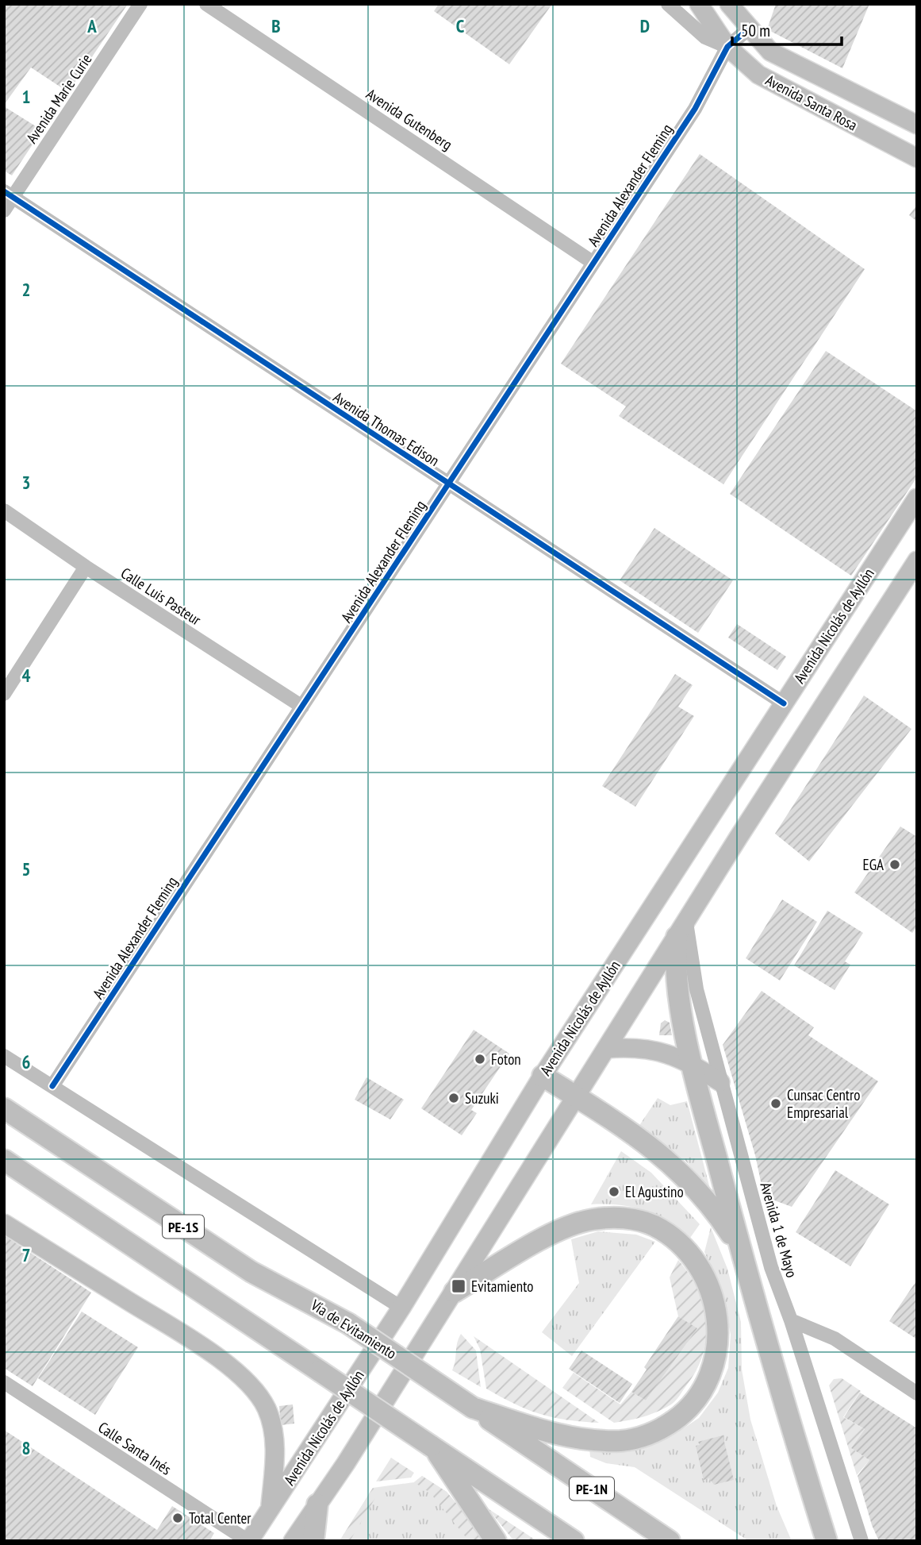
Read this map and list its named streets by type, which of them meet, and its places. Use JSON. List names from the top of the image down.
{
  "streets": {
    "highway": ["PE-1S", "Vía de Evitamiento", "PE-1N"],
    "main road": ["Avenida Santa Rosa", "Avenida Nicolás de Ayllón"],
    "street": [
      "Avenida Marie Curie",
      "Avenida Gutenberg",
      "Avenida Alexander Fleming",
      "Avenida Thomas Edison",
      "Calle Luis Pasteur",
      "Avenida 1 de Mayo",
      "Calle Santa Inés"
    ]
  },
  "crossings": [
    ["Avenida Marie Curie", "Avenida Thomas Edison"],
    ["Avenida Santa Rosa", "Avenida Alexander Fleming"],
    ["Avenida Gutenberg", "Avenida Alexander Fleming"],
    ["Avenida Alexander Fleming", "Avenida Thomas Edison"],
    ["Avenida Alexander Fleming", "Calle Luis Pasteur"],
    ["Avenida Thomas Edison", "Avenida Nicolás de Ayllón"],
    ["Avenida Nicolás de Ayllón", "Calle Santa Inés"]
  ],
  "places": {
    "other": [
      "EGA",
      "Foton",
      "Suzuki",
      "Cunsac Centro Empresarial",
      "El Agustino",
      "Total Center"
    ],
    "transit": ["Evitamiento"]
  },
  "scale_bar": "50 m",
  "grid": {
    "columns": [
      "A",
      "B",
      "C",
      "D"
    ],
    "rows": [
      "1",
      "2",
      "3",
      "4",
      "5",
      "6",
      "7",
      "8"
    ]
  }
}
